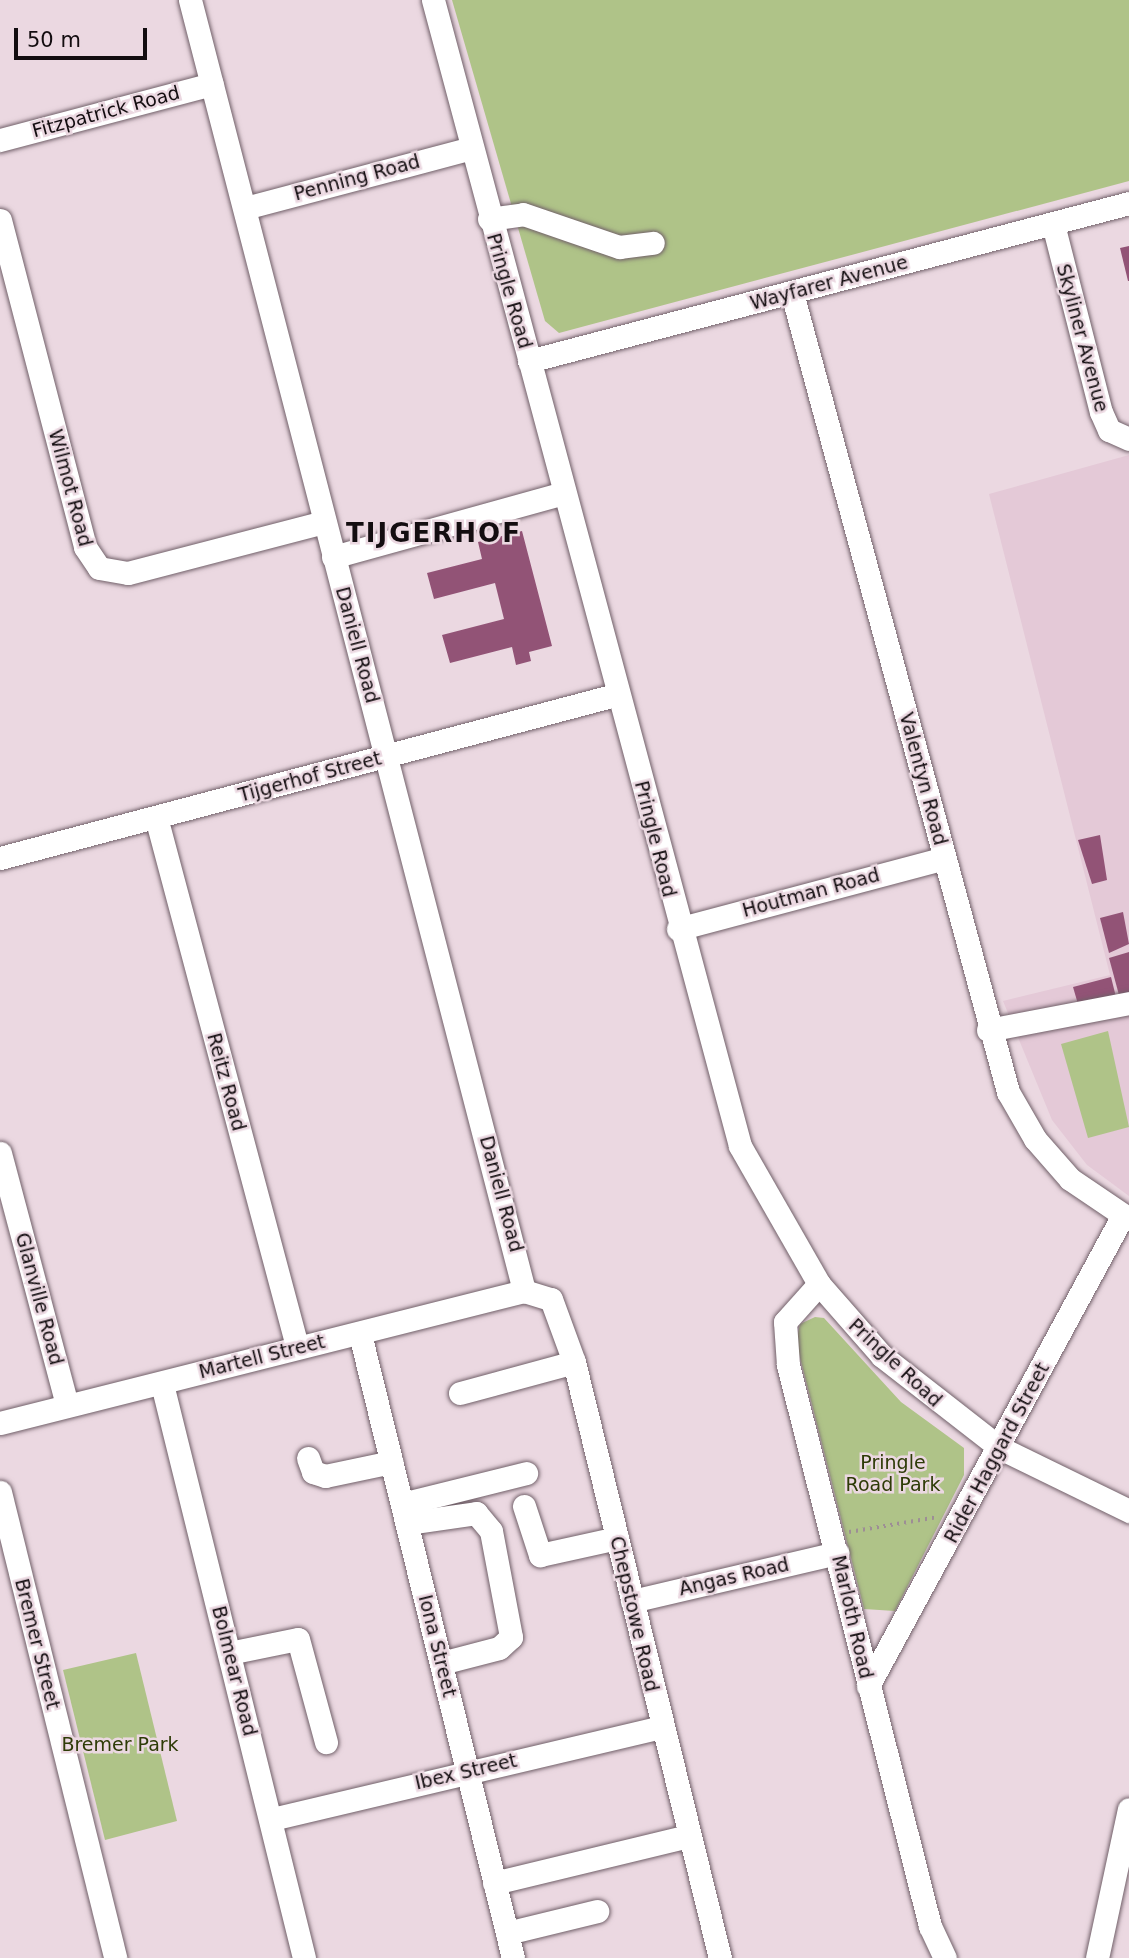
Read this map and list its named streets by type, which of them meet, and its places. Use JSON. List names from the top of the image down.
{
  "streets": {
    "street": [
      "Fitzpatrick Road",
      "Penning Road",
      "Wayfarer Avenue",
      "Pringle Road",
      "Skyliner Avenue",
      "Wilmot Road",
      "Daniell Road",
      "Tijgerhof Street",
      "Valentyn Road",
      "Houtman Road",
      "Reitz Road",
      "Glanville Road",
      "Martell Street",
      "Rider Haggard Street",
      "Angas Road",
      "Chepstowe Road",
      "Marloth Road",
      "Bremer Street",
      "Iona Street",
      "Bolmear Road",
      "Ibex Street"
    ]
  },
  "crossings": [
    ["Fitzpatrick Road", "Daniell Road"],
    ["Penning Road", "Pringle Road"],
    ["Penning Road", "Daniell Road"],
    ["Wayfarer Avenue", "Pringle Road"],
    ["Wayfarer Avenue", "Skyliner Avenue"],
    ["Wayfarer Avenue", "Valentyn Road"],
    ["Pringle Road", "Tijgerhof Street"],
    ["Pringle Road", "Houtman Road"],
    ["Pringle Road", "Rider Haggard Street"],
    ["Pringle Road", "Marloth Road"],
    ["Wilmot Road", "Daniell Road"],
    ["Daniell Road", "Tijgerhof Street"],
    ["Daniell Road", "Martell Street"],
    ["Daniell Road", "Chepstowe Road"],
    ["Tijgerhof Street", "Reitz Road"],
    ["Valentyn Road", "Houtman Road"],
    ["Valentyn Road", "Rider Haggard Street"],
    ["Reitz Road", "Martell Street"],
    ["Glanville Road", "Martell Street"],
    ["Martell Street", "Chepstowe Road"],
    ["Martell Street", "Iona Street"],
    ["Martell Street", "Bolmear Road"],
    ["Rider Haggard Street", "Marloth Road"],
    ["Angas Road", "Chepstowe Road"],
    ["Angas Road", "Marloth Road"],
    ["Chepstowe Road", "Ibex Street"],
    ["Iona Street", "Ibex Street"],
    ["Bolmear Road", "Ibex Street"]
  ],
  "districts": ["TIJGERHOF"],
  "parks": ["Pringle Road Park", "Bremer Park"],
  "scale_bar": "50 m"
}
